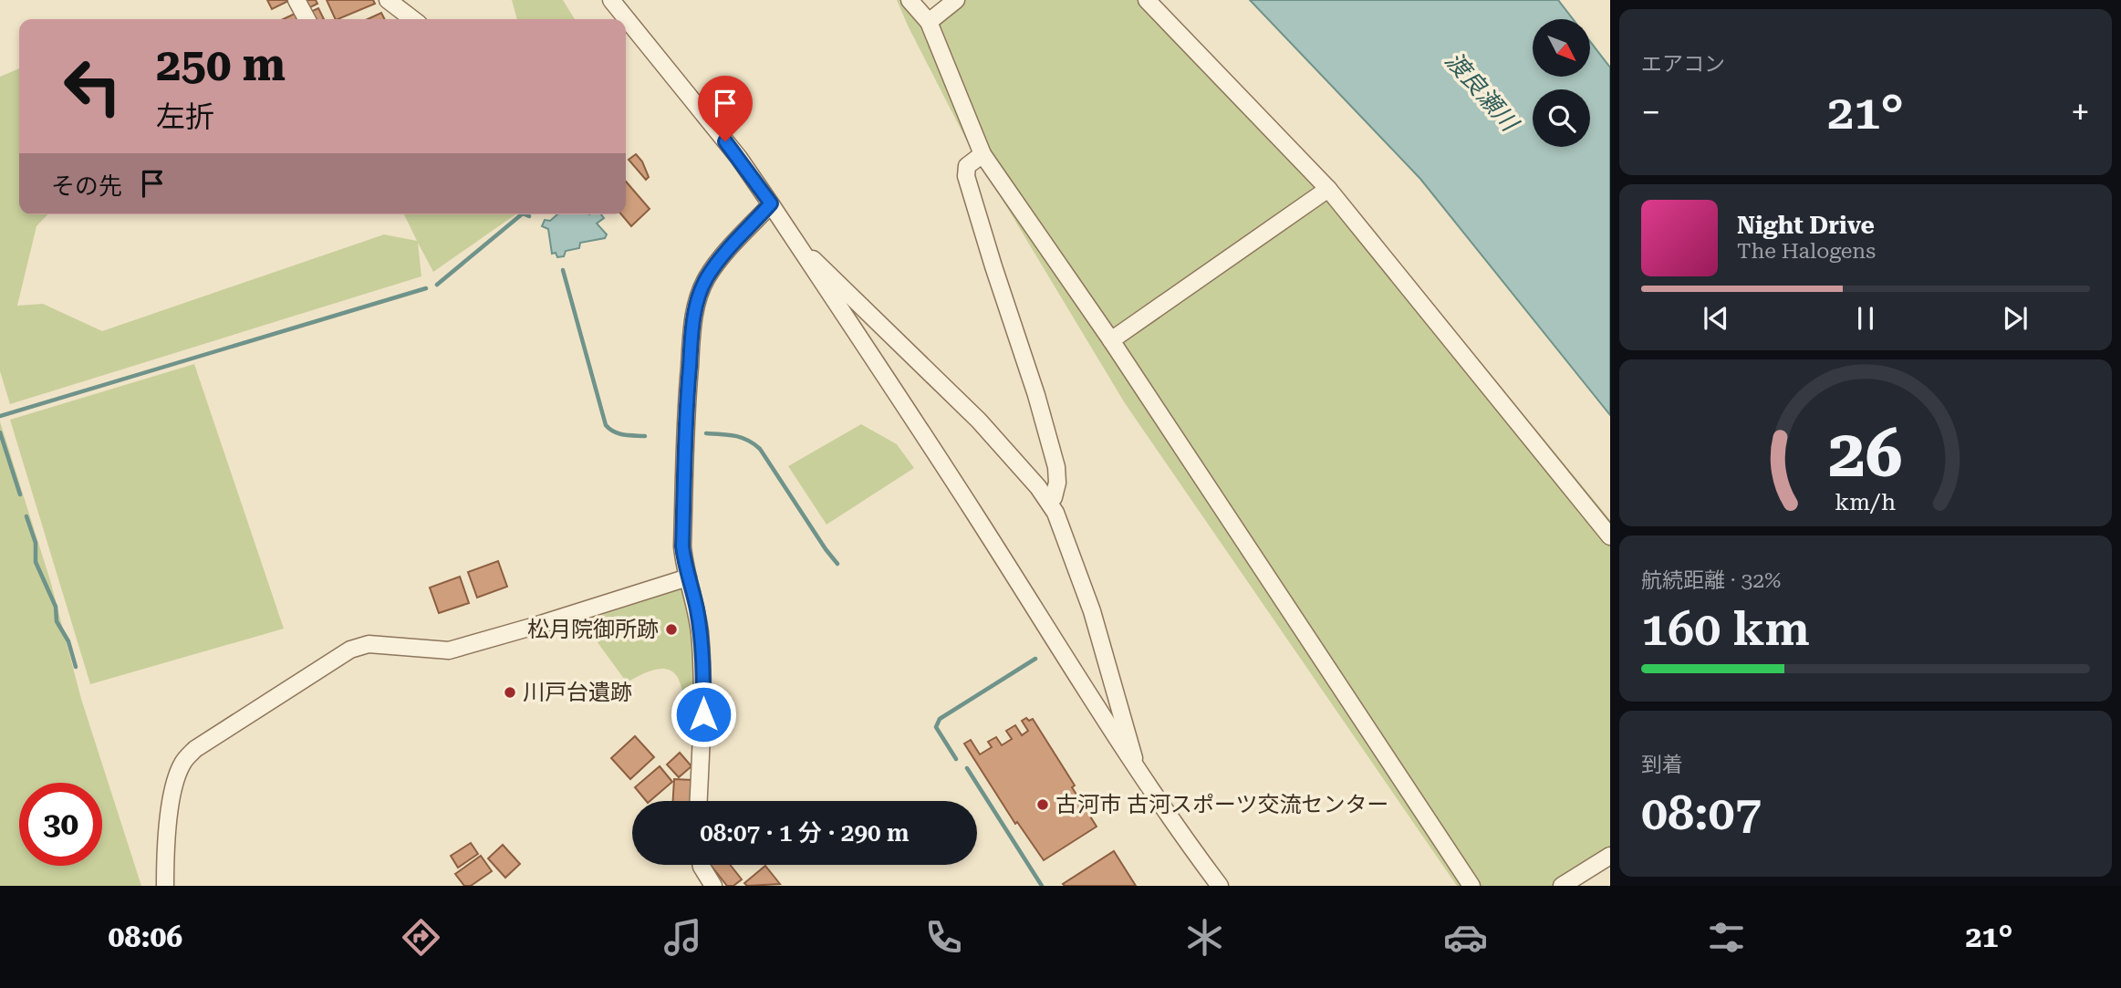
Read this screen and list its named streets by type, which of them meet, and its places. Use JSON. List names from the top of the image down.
{
  "water": ["渡良瀬川"],
  "places": ["松月院御所跡", "川戸台遺跡", "古河市 古河スポーツ交流センター"],
  "north": "bottom right",
  "page": {
    "tile": [
      "エアコン",
      ["航続距離 · 32%", "160 km"],
      ["到着", "08:07"]
    ],
    "turn": ["250 m", "左折"],
    "heat": ["−", "21°", "+"],
    "then": "その先",
    "song": ["Night Drive", "The Halogens"],
    "limit": "30",
    "trip": "08:07 · 1 分 · 290 m",
    "tabs": ["08:06", "21°"],
    "gauge": ["26", "km/h"]
  }
}
